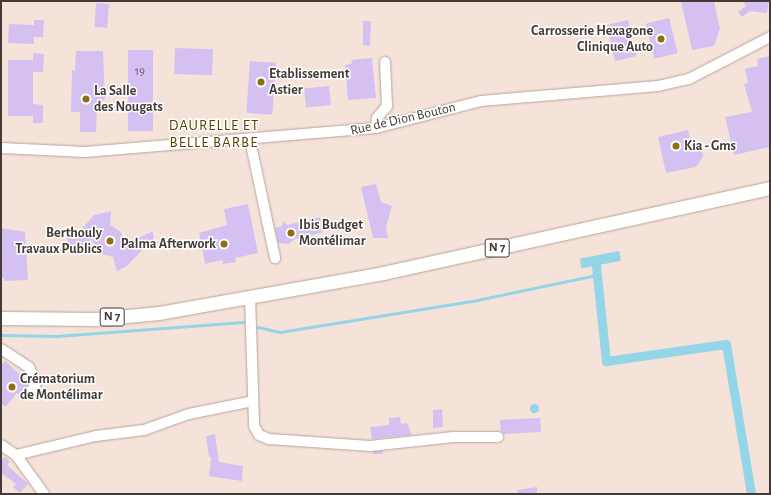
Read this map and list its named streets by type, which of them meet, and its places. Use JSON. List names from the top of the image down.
{
  "streets": {
    "main road": ["N 7"],
    "street": ["Rue de Dion Bouton"]
  },
  "districts": ["DAURELLE ET BELLE BARBE"],
  "places": [
    "Carrosserie Hexagone Clinique Auto",
    "Etablissement Astier",
    "La Salle des Nougats",
    "Kia - Gms",
    "Ibis Budget Montélimar",
    "Berthouly Travaux Publics",
    "Palma Afterwork",
    "Crématorium de Montélimar"
  ],
  "house_numbers": ["19"]
}
